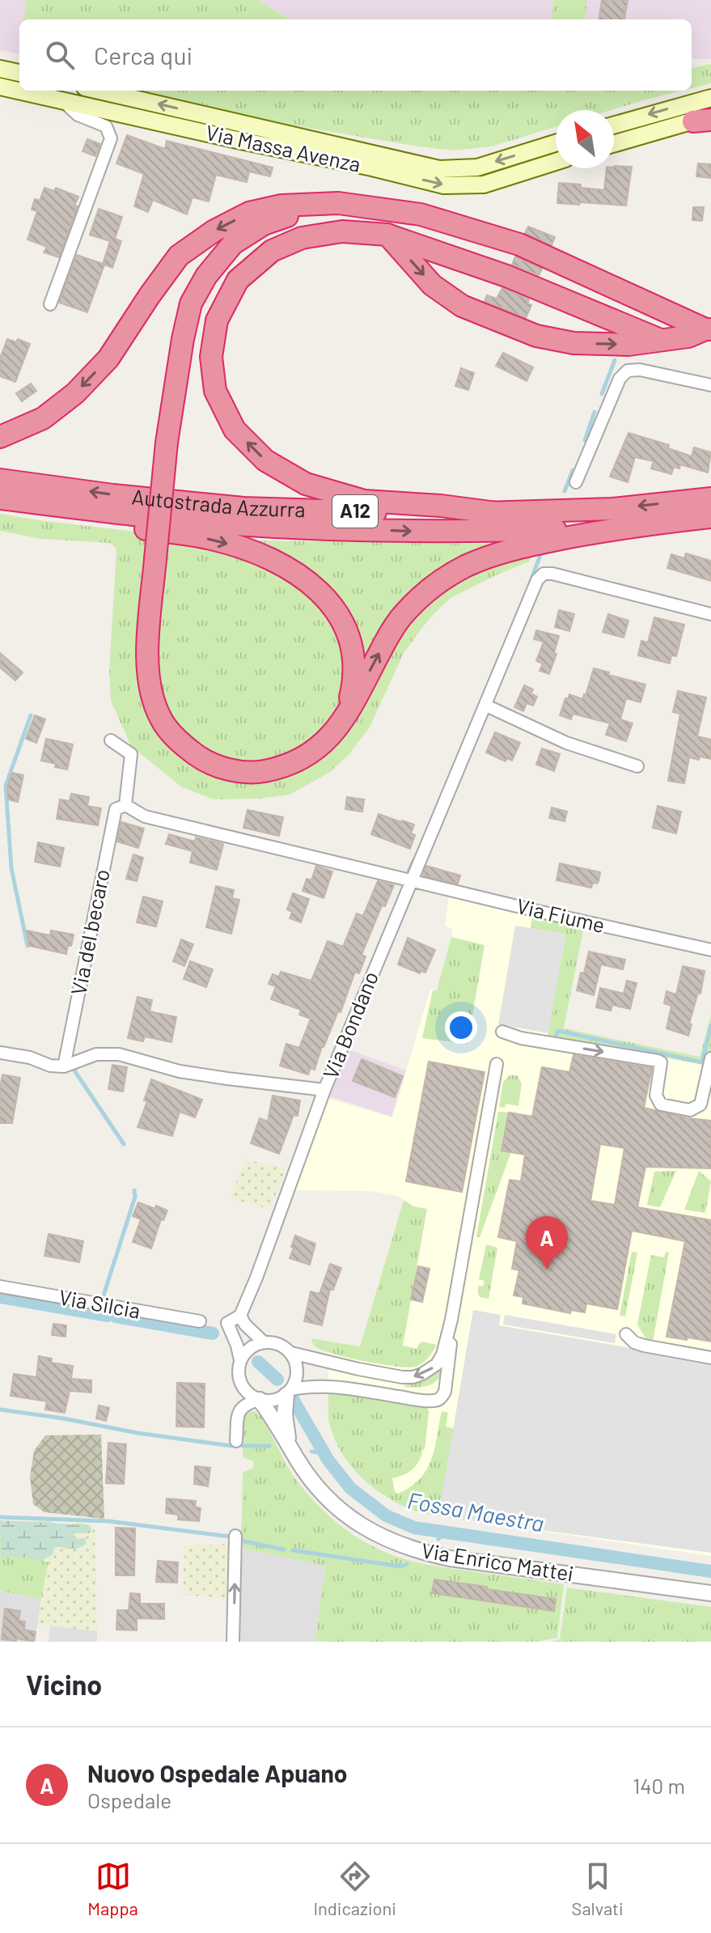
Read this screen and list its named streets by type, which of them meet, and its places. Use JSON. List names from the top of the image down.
{
  "streets": {
    "highway": ["Autostrada Azzurra", "A12"],
    "main road": ["Via Massa Avenza"],
    "street": [
      "Via Fiume",
      "Via del becaro",
      "Via Bondano",
      "Via Silcia",
      "Via Enrico Mattei"
    ]
  },
  "crossings": [
    ["Via Fiume", "Via del becaro"],
    ["Via Fiume", "Via Bondano"]
  ],
  "water": ["Fossa Maestra"],
  "north": "top left",
  "page": {
    "search": "Cerca qui",
    "pins": "A",
    "heading": "Vicino",
    "list": [
      {
        "mark": "A",
        "name": "Nuovo Ospedale Apuano",
        "note": "Ospedale",
        "value": "140 m"
      }
    ],
    "nav": ["Mappa", "Indicazioni", "Salvati"]
  }
}
